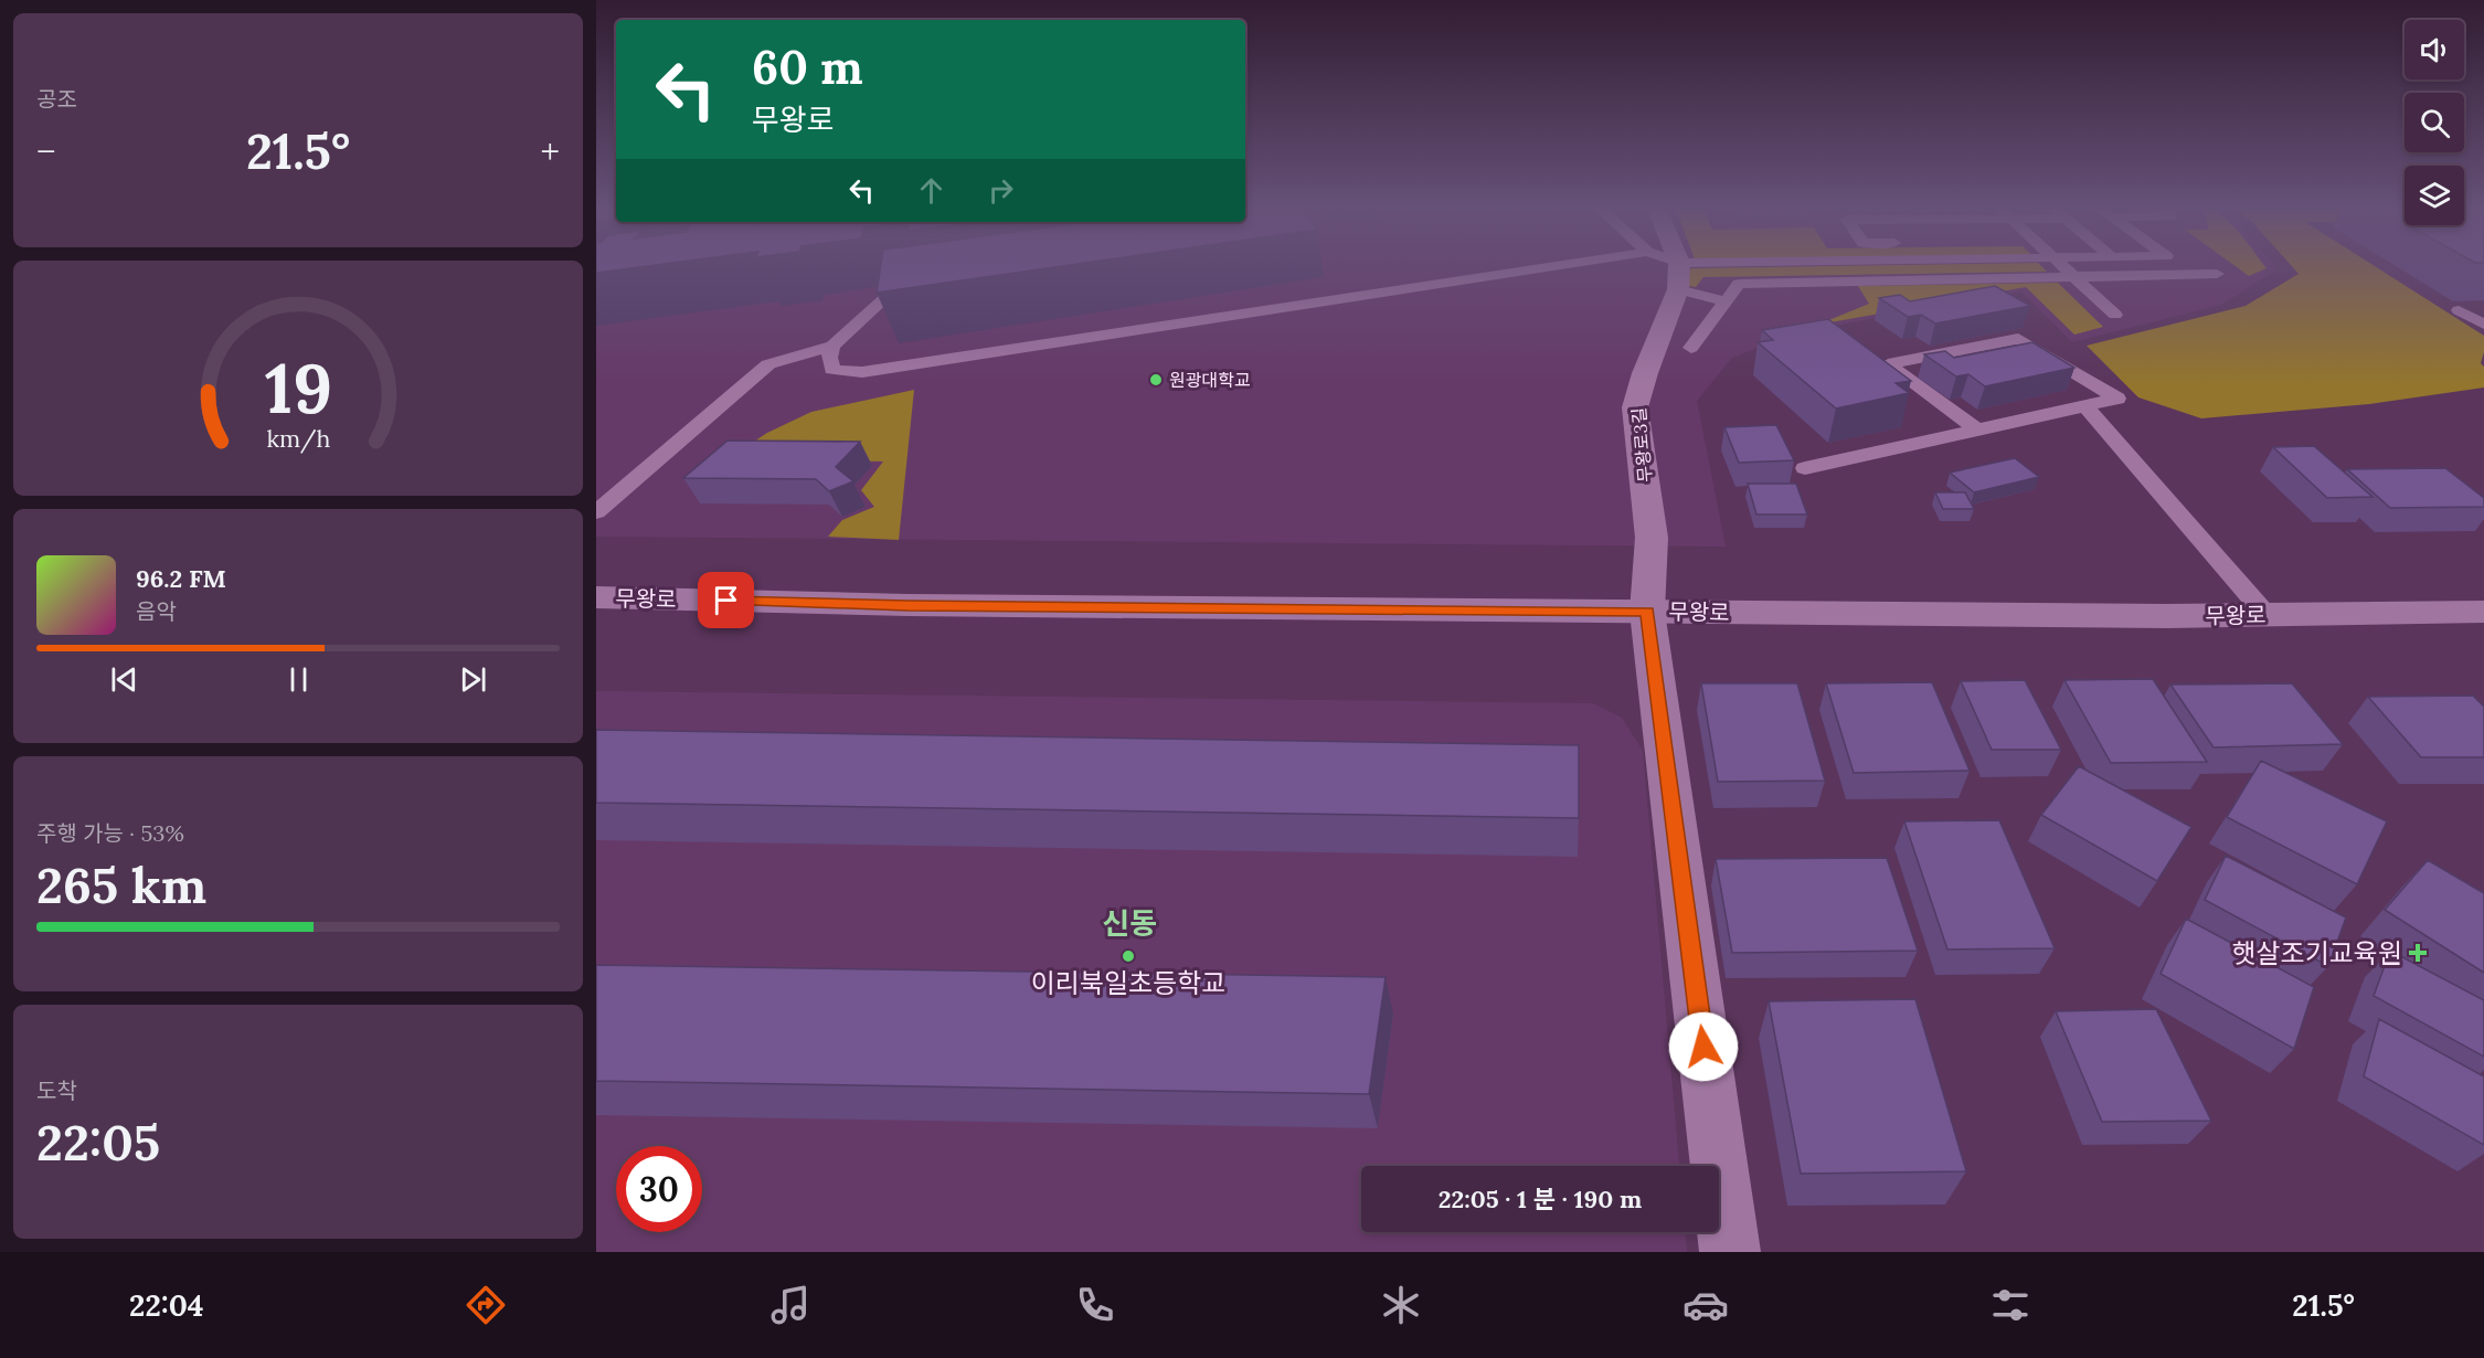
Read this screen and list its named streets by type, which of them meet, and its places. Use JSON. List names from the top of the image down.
{
  "streets": {
    "street": ["무왕로3길", "무왕로"]
  },
  "crossings": [
    ["무왕로3길", "무왕로"]
  ],
  "districts": ["신동"],
  "places": {
    "other": ["원광대학교", "이리북일초등학교"],
    "health": ["햇살조기교육원"]
  },
  "page": {
    "tile": [
      "공조",
      ["주행 가능 · 53%", "265 km"],
      ["도착", "22:05"]
    ],
    "turn": ["60 m", "무왕로"],
    "heat": ["−", "21.5°", "+"],
    "song": ["96.2 FM", "음악"],
    "limit": "30",
    "trip": "22:05 · 1 분 · 190 m",
    "tabs": ["22:04", "21.5°"],
    "gauge": ["19", "km/h"]
  }
}
